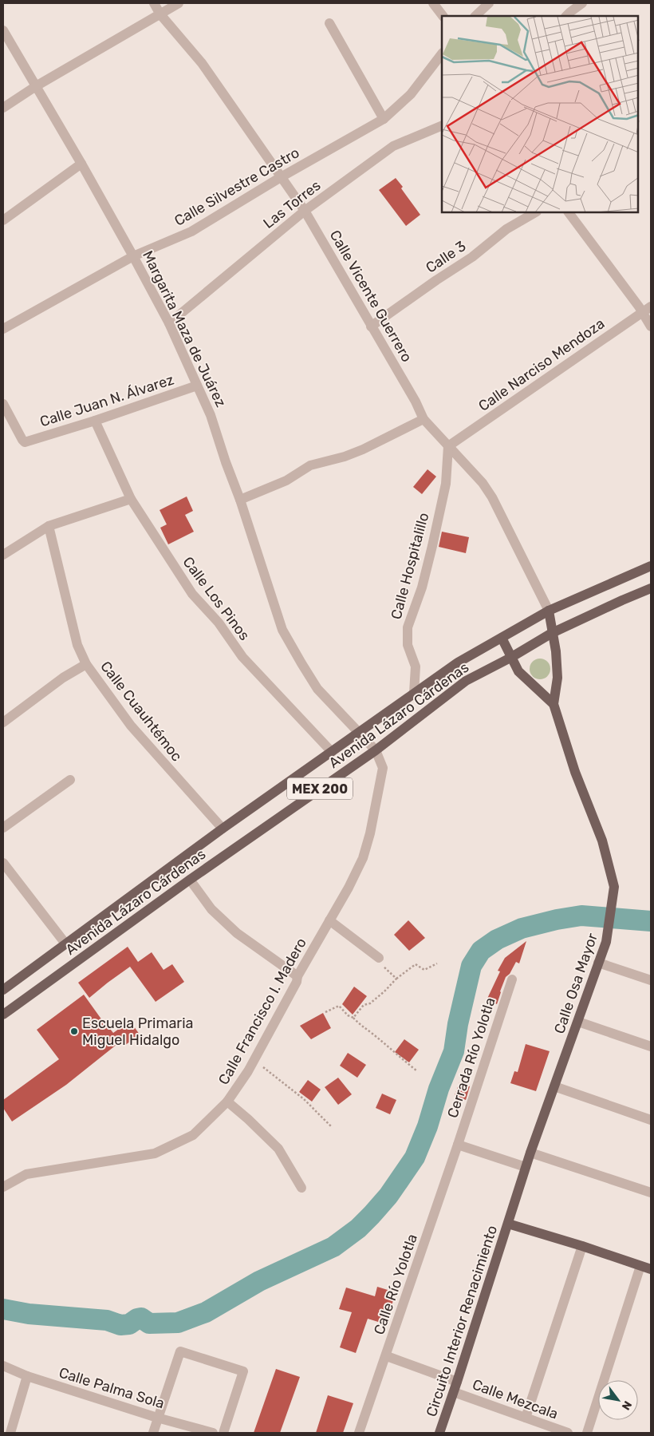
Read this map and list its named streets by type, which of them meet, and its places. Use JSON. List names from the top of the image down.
{
  "streets": {
    "main road": [
      "Avenida Lázaro Cárdenas",
      "MEX 200",
      "Calle Osa Mayor",
      "Circuito Interior Renacimiento"
    ],
    "street": [
      "Calle Silvestre Castro",
      "Las Torres",
      "Calle 3",
      "Calle Vicente Guerrero",
      "Margarita Maza de Juárez",
      "Calle Narciso Mendoza",
      "Calle Juan N. Álvarez",
      "Calle Hospitalillo",
      "Calle Los Pinos",
      "Calle Cuauhtémoc",
      "Calle Francisco I. Madero",
      "Cerrada Río Yolotla",
      "Calle Río Yolotla",
      "Calle Palma Sola",
      "Calle Mezcala"
    ]
  },
  "crossings": [
    ["Calle Silvestre Castro", "Calle Vicente Guerrero"],
    ["Calle Silvestre Castro", "Margarita Maza de Juárez"],
    ["Las Torres", "Calle Vicente Guerrero"],
    ["Las Torres", "Margarita Maza de Juárez"],
    ["Calle 3", "Calle Vicente Guerrero"],
    ["Calle Vicente Guerrero", "Calle Narciso Mendoza"],
    ["Calle Vicente Guerrero", "Calle Hospitalillo"],
    ["Calle Vicente Guerrero", "Avenida Lázaro Cárdenas"],
    ["Calle Vicente Guerrero", "Calle Osa Mayor"],
    ["Margarita Maza de Juárez", "Calle Juan N. Álvarez"],
    ["Margarita Maza de Juárez", "Avenida Lázaro Cárdenas"],
    ["Margarita Maza de Juárez", "Calle Francisco I. Madero"],
    ["Calle Narciso Mendoza", "Calle Hospitalillo"],
    ["Calle Juan N. Álvarez", "Calle Los Pinos"],
    ["Calle Hospitalillo", "Avenida Lázaro Cárdenas"],
    ["Calle Los Pinos", "Avenida Lázaro Cárdenas"],
    ["Calle Cuauhtémoc", "Avenida Lázaro Cárdenas"],
    ["Avenida Lázaro Cárdenas", "Calle Osa Mayor"],
    ["Avenida Lázaro Cárdenas", "Calle Francisco I. Madero"],
    ["Calle Osa Mayor", "Circuito Interior Renacimiento"],
    ["Cerrada Río Yolotla", "Calle Río Yolotla"],
    ["Circuito Interior Renacimiento", "Calle Mezcala"]
  ],
  "places": ["Escuela Primaria Miguel Hidalgo"],
  "north": "bottom right"
}
